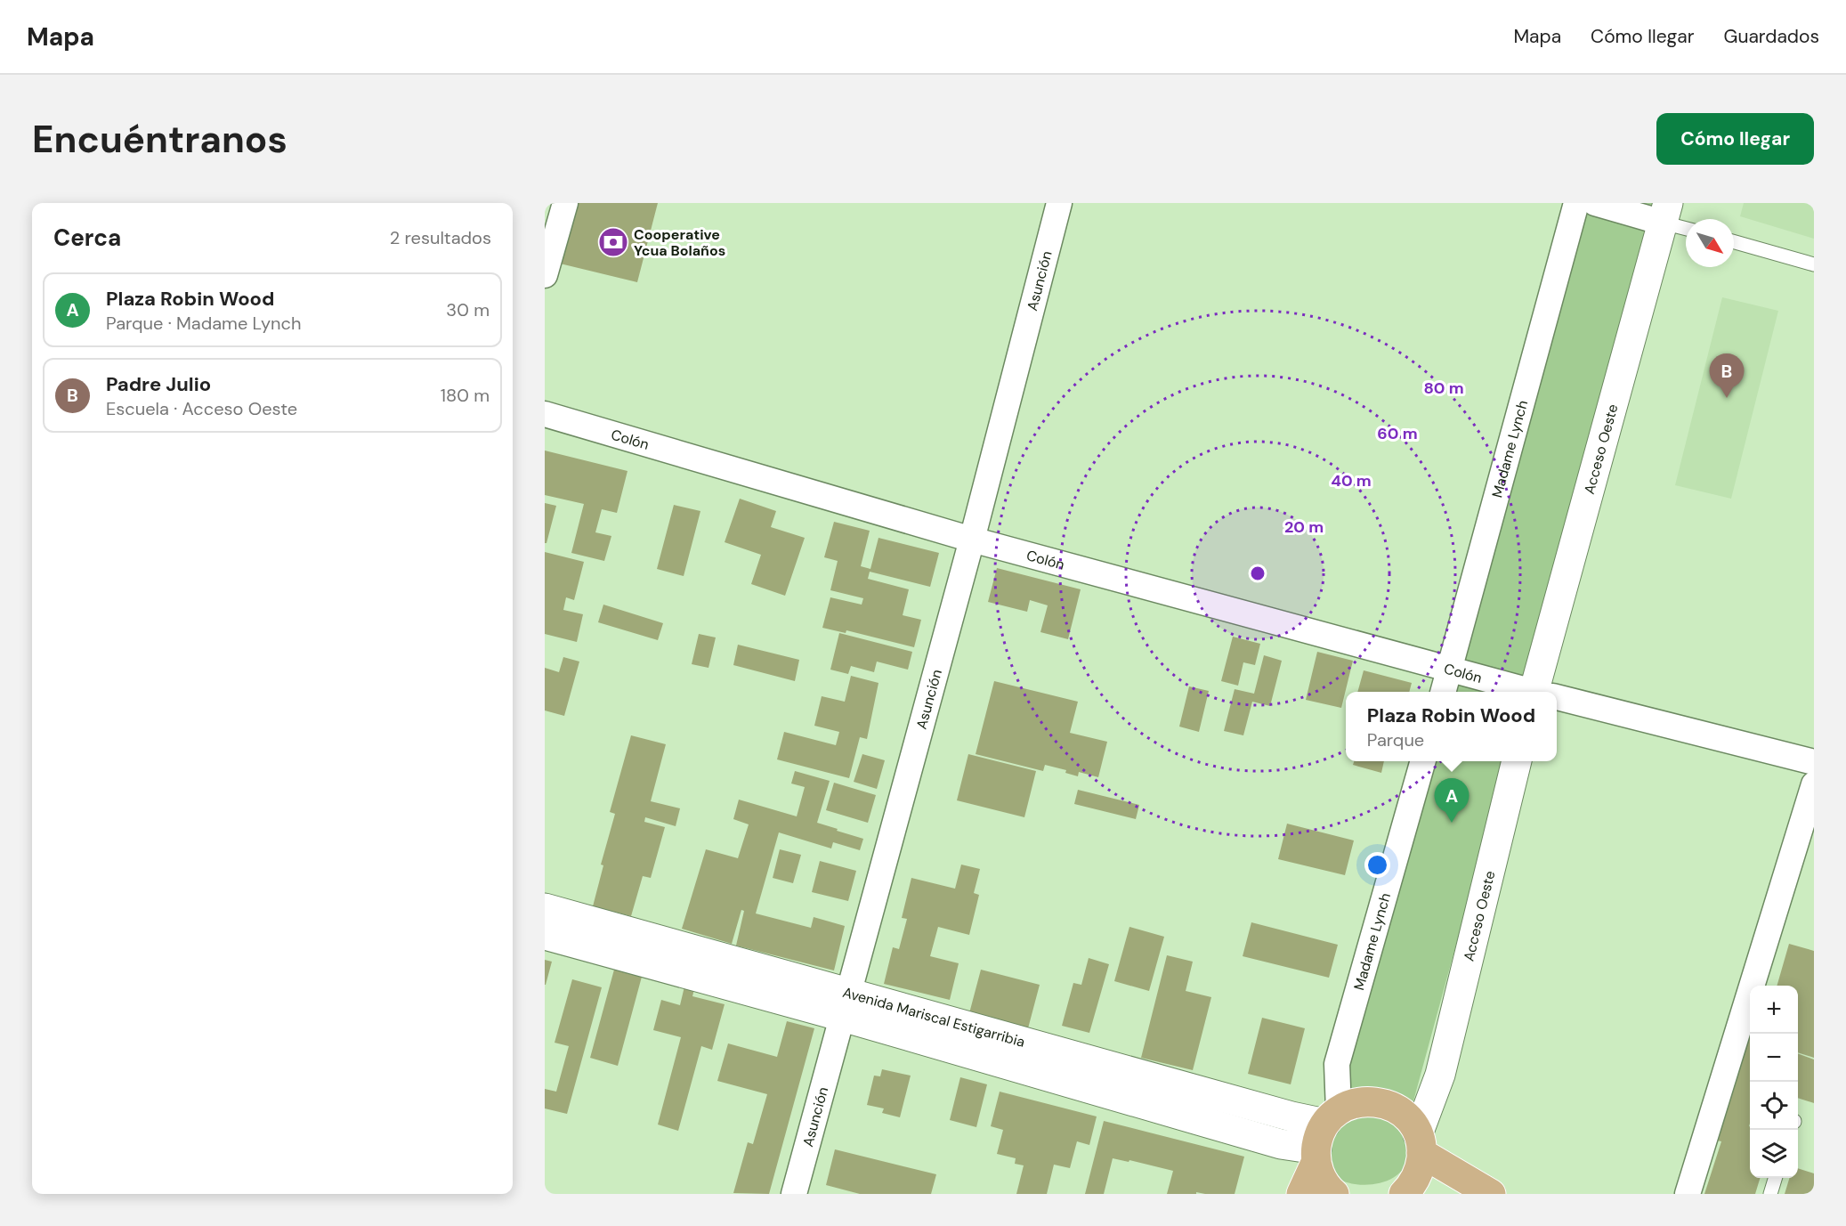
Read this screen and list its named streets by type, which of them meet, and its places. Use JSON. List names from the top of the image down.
{
  "streets": {
    "main road": ["Acceso Oeste", "Avenida Mariscal Estigarribia"],
    "street": ["Asunción", "Colón", "Madame Lynch"]
  },
  "crossings": [
    ["Asunción", "Colón"],
    ["Asunción", "Avenida Mariscal Estigarribia"],
    ["Colón", "Madame Lynch"],
    ["Madame Lynch", "Avenida Mariscal Estigarribia"]
  ],
  "places": {
    "bank": ["Cooperative Ycua Bolaños"]
  },
  "north": "bottom right",
  "page": {
    "header": "Mapa",
    "nav": ["Mapa", "Cómo llegar", "Guardados"],
    "buttons": "Cómo llegar",
    "title": "Encuéntranos",
    "heading": ["Cerca", "2 resultados"],
    "list": [
      {
        "mark": "A",
        "name": "Plaza Robin Wood",
        "note": "Parque · Madame Lynch",
        "value": "30 m"
      },
      {
        "mark": "B",
        "name": "Padre Julio",
        "note": "Escuela · Acceso Oeste",
        "value": "180 m"
      }
    ],
    "pins": ["B", "A"],
    "popup": ["Plaza Robin Wood", "Parque"],
    "map_buttons": ["+", "−"]
  },
  "rings": [
    "80 m",
    "60 m",
    "40 m",
    "20 m"
  ]
}
